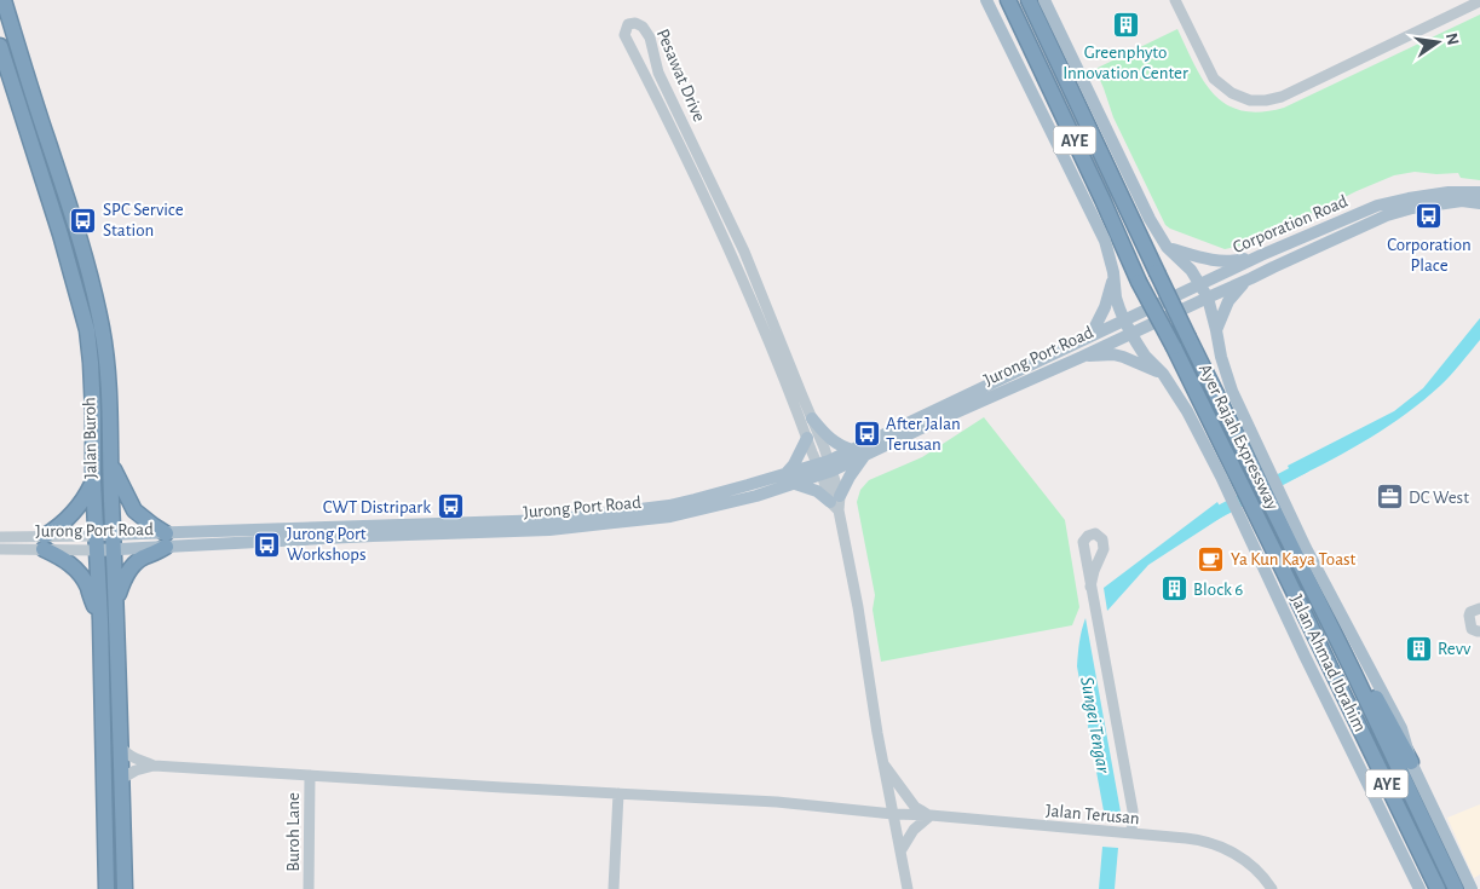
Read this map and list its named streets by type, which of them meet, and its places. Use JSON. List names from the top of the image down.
{
  "streets": {
    "highway": ["AYE", "Ayer Rajah Expressway", "Jalan Buroh"],
    "main road": ["Corporation Road", "Jurong Port Road", "Jalan Ahmad Ibrahim"],
    "street": ["Pesawat Drive", "Jalan Terusan", "Buroh Lane"]
  },
  "crossings": [
    ["Pesawat Drive", "Jurong Port Road"],
    ["Corporation Road", "Jurong Port Road"],
    ["Corporation Road", "Jalan Ahmad Ibrahim"],
    ["Jurong Port Road", "Jalan Buroh"],
    ["Jurong Port Road", "Jalan Ahmad Ibrahim"],
    ["Ayer Rajah Expressway", "Jalan Ahmad Ibrahim"],
    ["Jalan Terusan", "Buroh Lane"]
  ],
  "water": ["Sungei Tengar"],
  "places": {
    "building": ["Greenphyto Innovation Center", "Block 6", "Revv"],
    "bus stop": [
      "Corporation Place",
      "SPC Service Station",
      "After Jalan Terusan",
      "CWT Distripark",
      "Jurong Port Workshops"
    ],
    "office": ["DC West"],
    "cafe": ["Ya Kun Kaya Toast"]
  },
  "north": "right"
}
